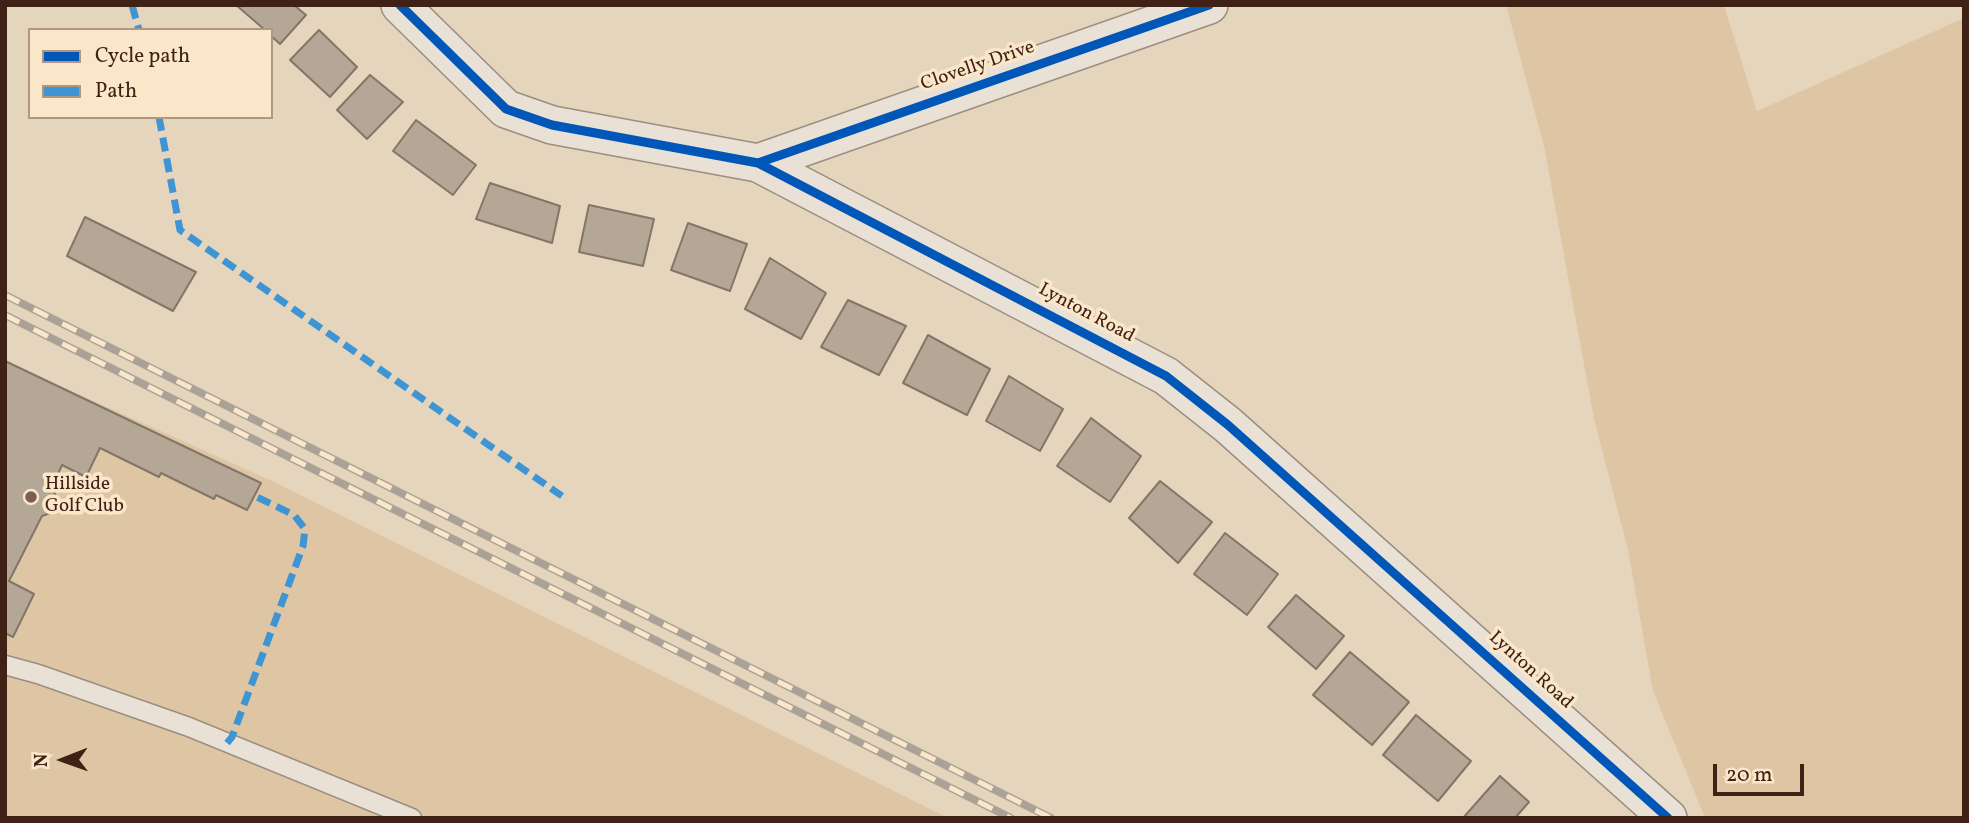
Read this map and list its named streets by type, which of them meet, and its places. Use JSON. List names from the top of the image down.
{
  "streets": {
    "street": ["Clovelly Drive", "Lynton Road"]
  },
  "crossings": [
    ["Clovelly Drive", "Lynton Road"]
  ],
  "places": ["Hillside Golf Club"],
  "legend": ["Cycle path", "Path"],
  "scale_bar": "20 m",
  "north": "left"
}
